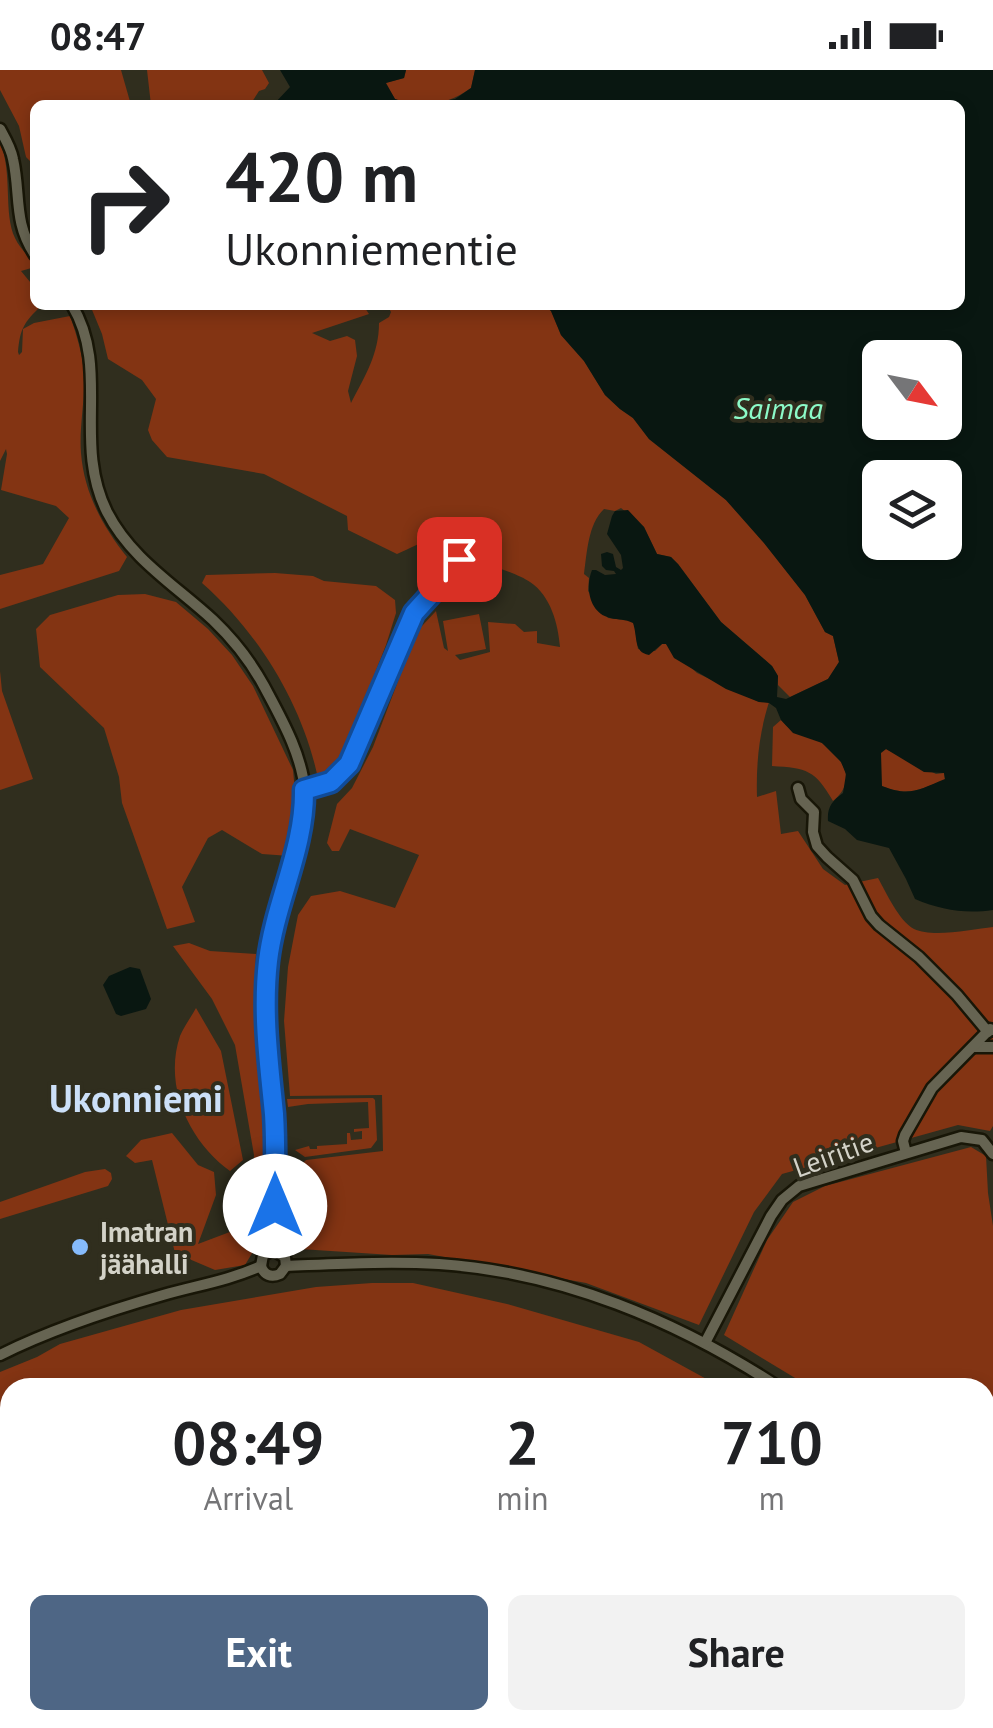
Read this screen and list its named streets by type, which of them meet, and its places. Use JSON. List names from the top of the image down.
{
  "streets": {
    "street": ["Leiritie"]
  },
  "districts": ["Ukonniemi"],
  "water": ["Saimaa"],
  "places": ["Imatran jäähalli"],
  "north": "bottom right",
  "page": {
    "status": "08:47",
    "turn": ["420 m", "Ukonniementie"],
    "eta": [
      "08:49",
      "Arrival",
      "2",
      "min",
      "710",
      "m"
    ],
    "buttons": ["Exit", "Share"]
  }
}
